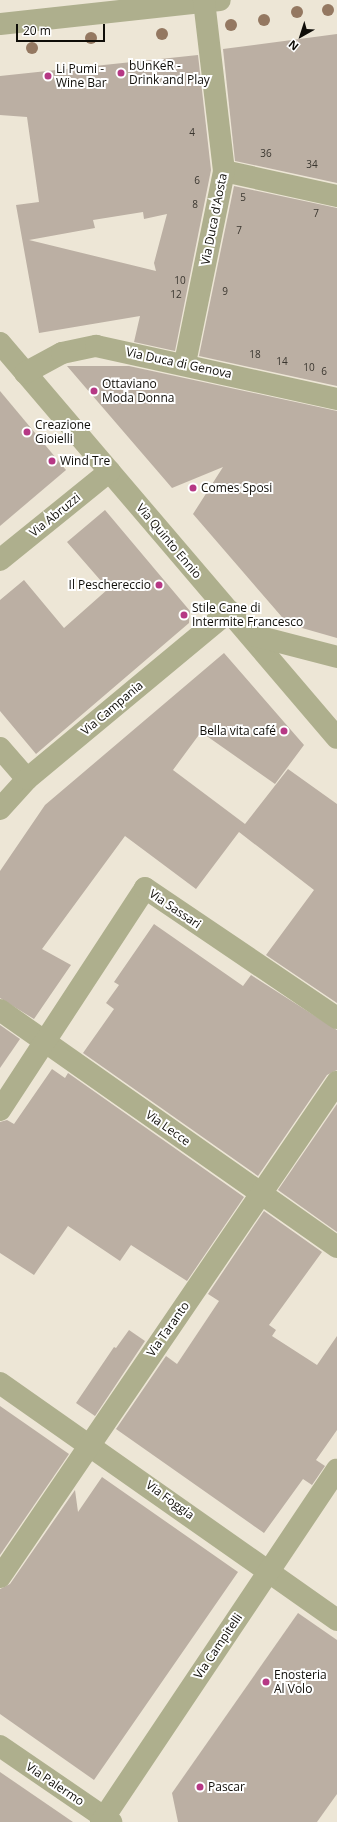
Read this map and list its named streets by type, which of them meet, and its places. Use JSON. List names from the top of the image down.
{
  "streets": {
    "street": [
      "Via Duca d'Aosta",
      "Via Duca di Genova",
      "Via Abruzzi",
      "Via Quinto Ennio",
      "Via Campania",
      "Via Sassari",
      "Via Lecce",
      "Via Taranto",
      "Via Foggia",
      "Via Campitelli",
      "Via Palermo"
    ]
  },
  "crossings": [
    ["Via Duca d'Aosta", "Via Duca di Genova"],
    ["Via Duca di Genova", "Via Quinto Ennio"],
    ["Via Abruzzi", "Via Quinto Ennio"],
    ["Via Quinto Ennio", "Via Campania"],
    ["Via Sassari", "Via Lecce"],
    ["Via Lecce", "Via Taranto"],
    ["Via Taranto", "Via Foggia"],
    ["Via Foggia", "Via Campitelli"],
    ["Via Campitelli", "Via Palermo"]
  ],
  "places": [
    "bUnKeR - Drink and Play",
    "Li Pumi - Wine Bar",
    "Ottaviano Moda Donna",
    "Creazione Gioielli",
    "Wind Tre",
    "Comes Sposi",
    "Il Peschereccio",
    "Stile Cane di Intermite Francesco",
    "Bella vita café",
    "Enosteria Al Volo",
    "Pascar"
  ],
  "house_numbers": [
    "4",
    "36",
    "34",
    "6",
    "5",
    "8",
    "7",
    "7",
    "10",
    "9",
    "12",
    "18",
    "14",
    "10",
    "6"
  ],
  "scale_bar": "20 m",
  "north": "bottom left"
}
